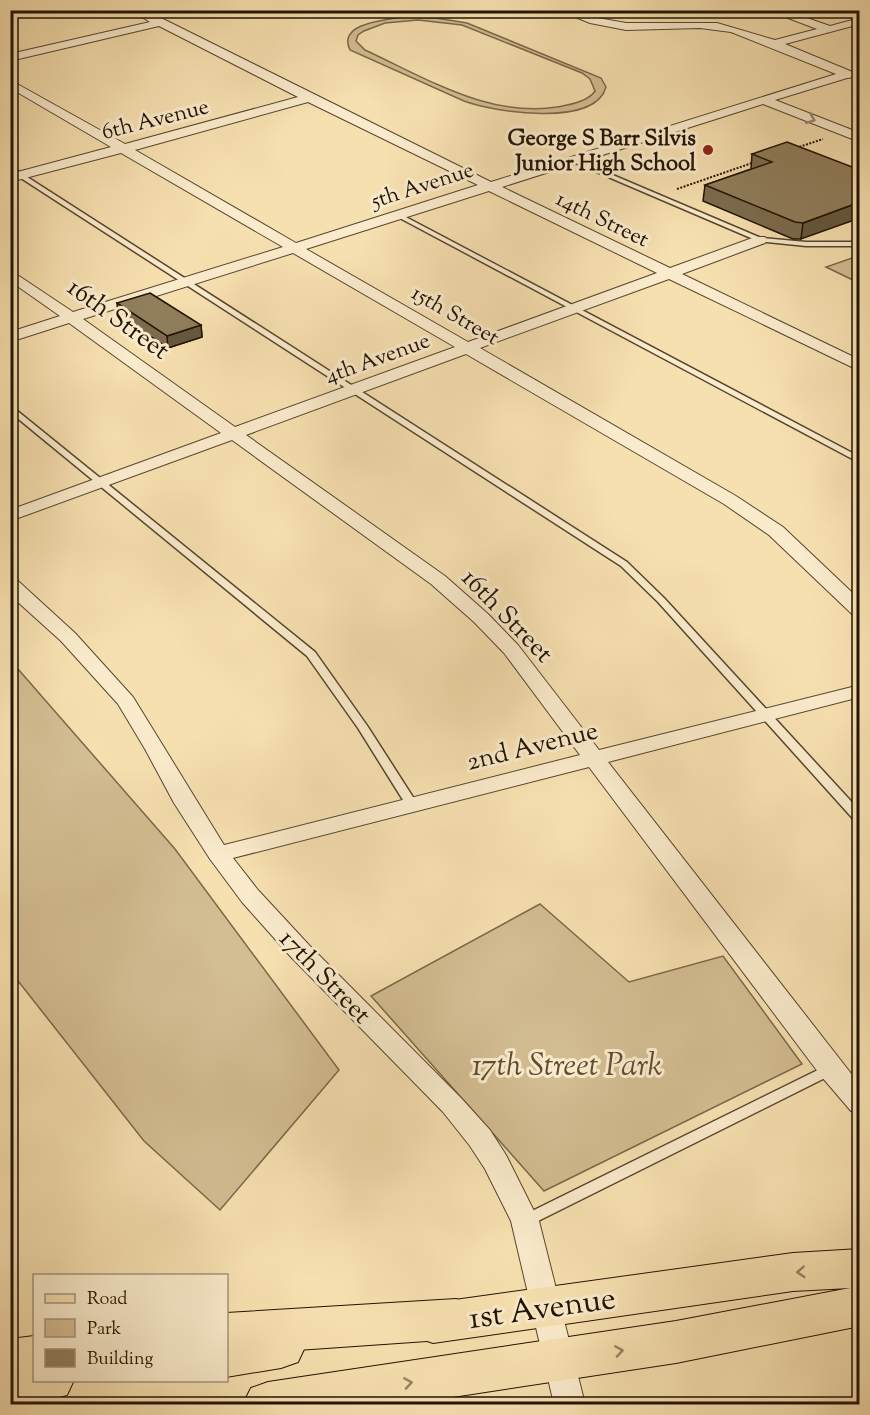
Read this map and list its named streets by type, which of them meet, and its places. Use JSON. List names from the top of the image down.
{
  "streets": {
    "main road": ["1st Avenue"],
    "street": [
      "6th Avenue",
      "5th Avenue",
      "14th Street",
      "15th Street",
      "16th Street",
      "4th Avenue",
      "2nd Avenue",
      "17th Street"
    ]
  },
  "crossings": [
    ["6th Avenue", "14th Street"],
    ["6th Avenue", "15th Street"],
    ["5th Avenue", "14th Street"],
    ["5th Avenue", "15th Street"],
    ["5th Avenue", "16th Street"],
    ["14th Street", "4th Avenue"],
    ["15th Street", "4th Avenue"],
    ["16th Street", "4th Avenue"],
    ["16th Street", "2nd Avenue"],
    ["2nd Avenue", "17th Street"],
    ["17th Street", "1st Avenue"]
  ],
  "parks": ["17th Street Park"],
  "places": ["George S Barr Silvis Junior High School"],
  "legend": ["Road", "Park", "Building"]
}
